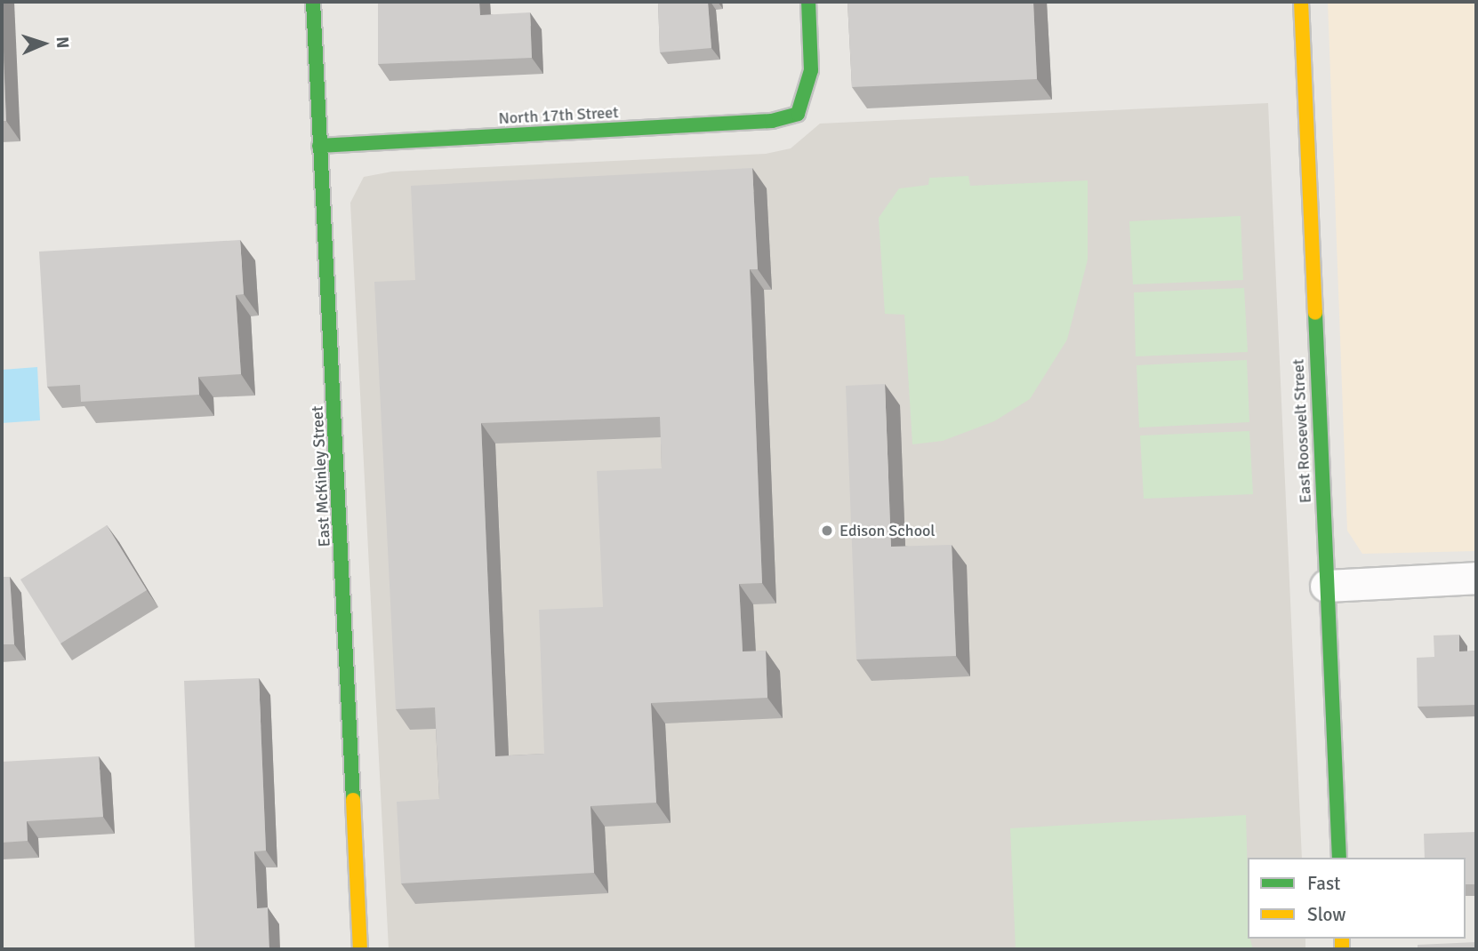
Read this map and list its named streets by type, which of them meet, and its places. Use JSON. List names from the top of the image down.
{
  "streets": {
    "street": ["North 17th Street", "East Roosevelt Street", "East McKinley Street"]
  },
  "crossings": [
    ["North 17th Street", "East McKinley Street"]
  ],
  "places": ["Edison School"],
  "legend": ["Fast", "Slow"],
  "north": "right"
}
